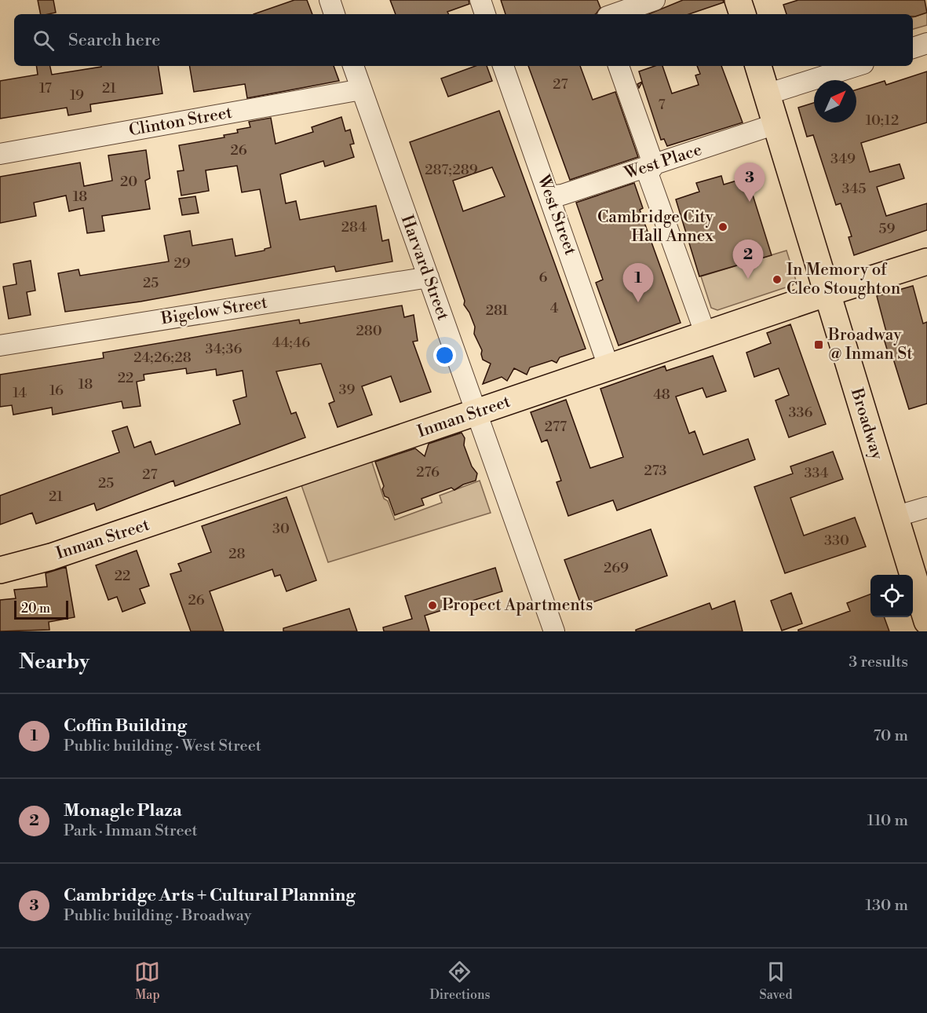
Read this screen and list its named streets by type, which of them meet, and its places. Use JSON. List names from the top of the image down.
{
  "streets": {
    "main road": ["Inman Street", "Broadway"],
    "street": [
      "Clinton Street",
      "West Place",
      "West Street",
      "Harvard Street",
      "Bigelow Street"
    ]
  },
  "crossings": [
    ["Clinton Street", "Harvard Street"],
    ["West Place", "West Street"],
    ["West Place", "Broadway"],
    ["West Street", "Inman Street"],
    ["Harvard Street", "Bigelow Street"],
    ["Harvard Street", "Inman Street"],
    ["Inman Street", "Broadway"]
  ],
  "places": {
    "other": ["Cambridge City Hall Annex", "In Memory of Cleo Stoughton", "Propect Apartments"],
    "transit": ["Broadway @ Inman St"]
  },
  "house_numbers": [
    "27",
    "17",
    "21",
    "19",
    "7",
    "10;12",
    "26",
    "349",
    "287;289",
    "20",
    "345",
    "18",
    "284",
    "59",
    "29",
    "6",
    "25",
    "4",
    "281",
    "280",
    "44;46",
    "34;36",
    "24;26;28",
    "22",
    "18",
    "39",
    "16",
    "14",
    "48",
    "336",
    "277",
    "273",
    "276",
    "334",
    "27",
    "25",
    "21",
    "30",
    "330",
    "28",
    "269",
    "22",
    "26"
  ],
  "scale_bar": "20 m",
  "north": "top right",
  "page": {
    "search": "Search here",
    "pins": ["3", "2", "1"],
    "scale": "20 m",
    "heading": ["Nearby", "3 results"],
    "list": [
      {
        "mark": "1",
        "name": "Coffin Building",
        "note": "Public building · West Street",
        "value": "70 m"
      },
      {
        "mark": "2",
        "name": "Monagle Plaza",
        "note": "Park · Inman Street",
        "value": "110 m"
      },
      {
        "mark": "3",
        "name": "Cambridge Arts + Cultural Planning",
        "note": "Public building · Broadway",
        "value": "130 m"
      }
    ],
    "nav": ["Map", "Directions", "Saved"]
  }
}
